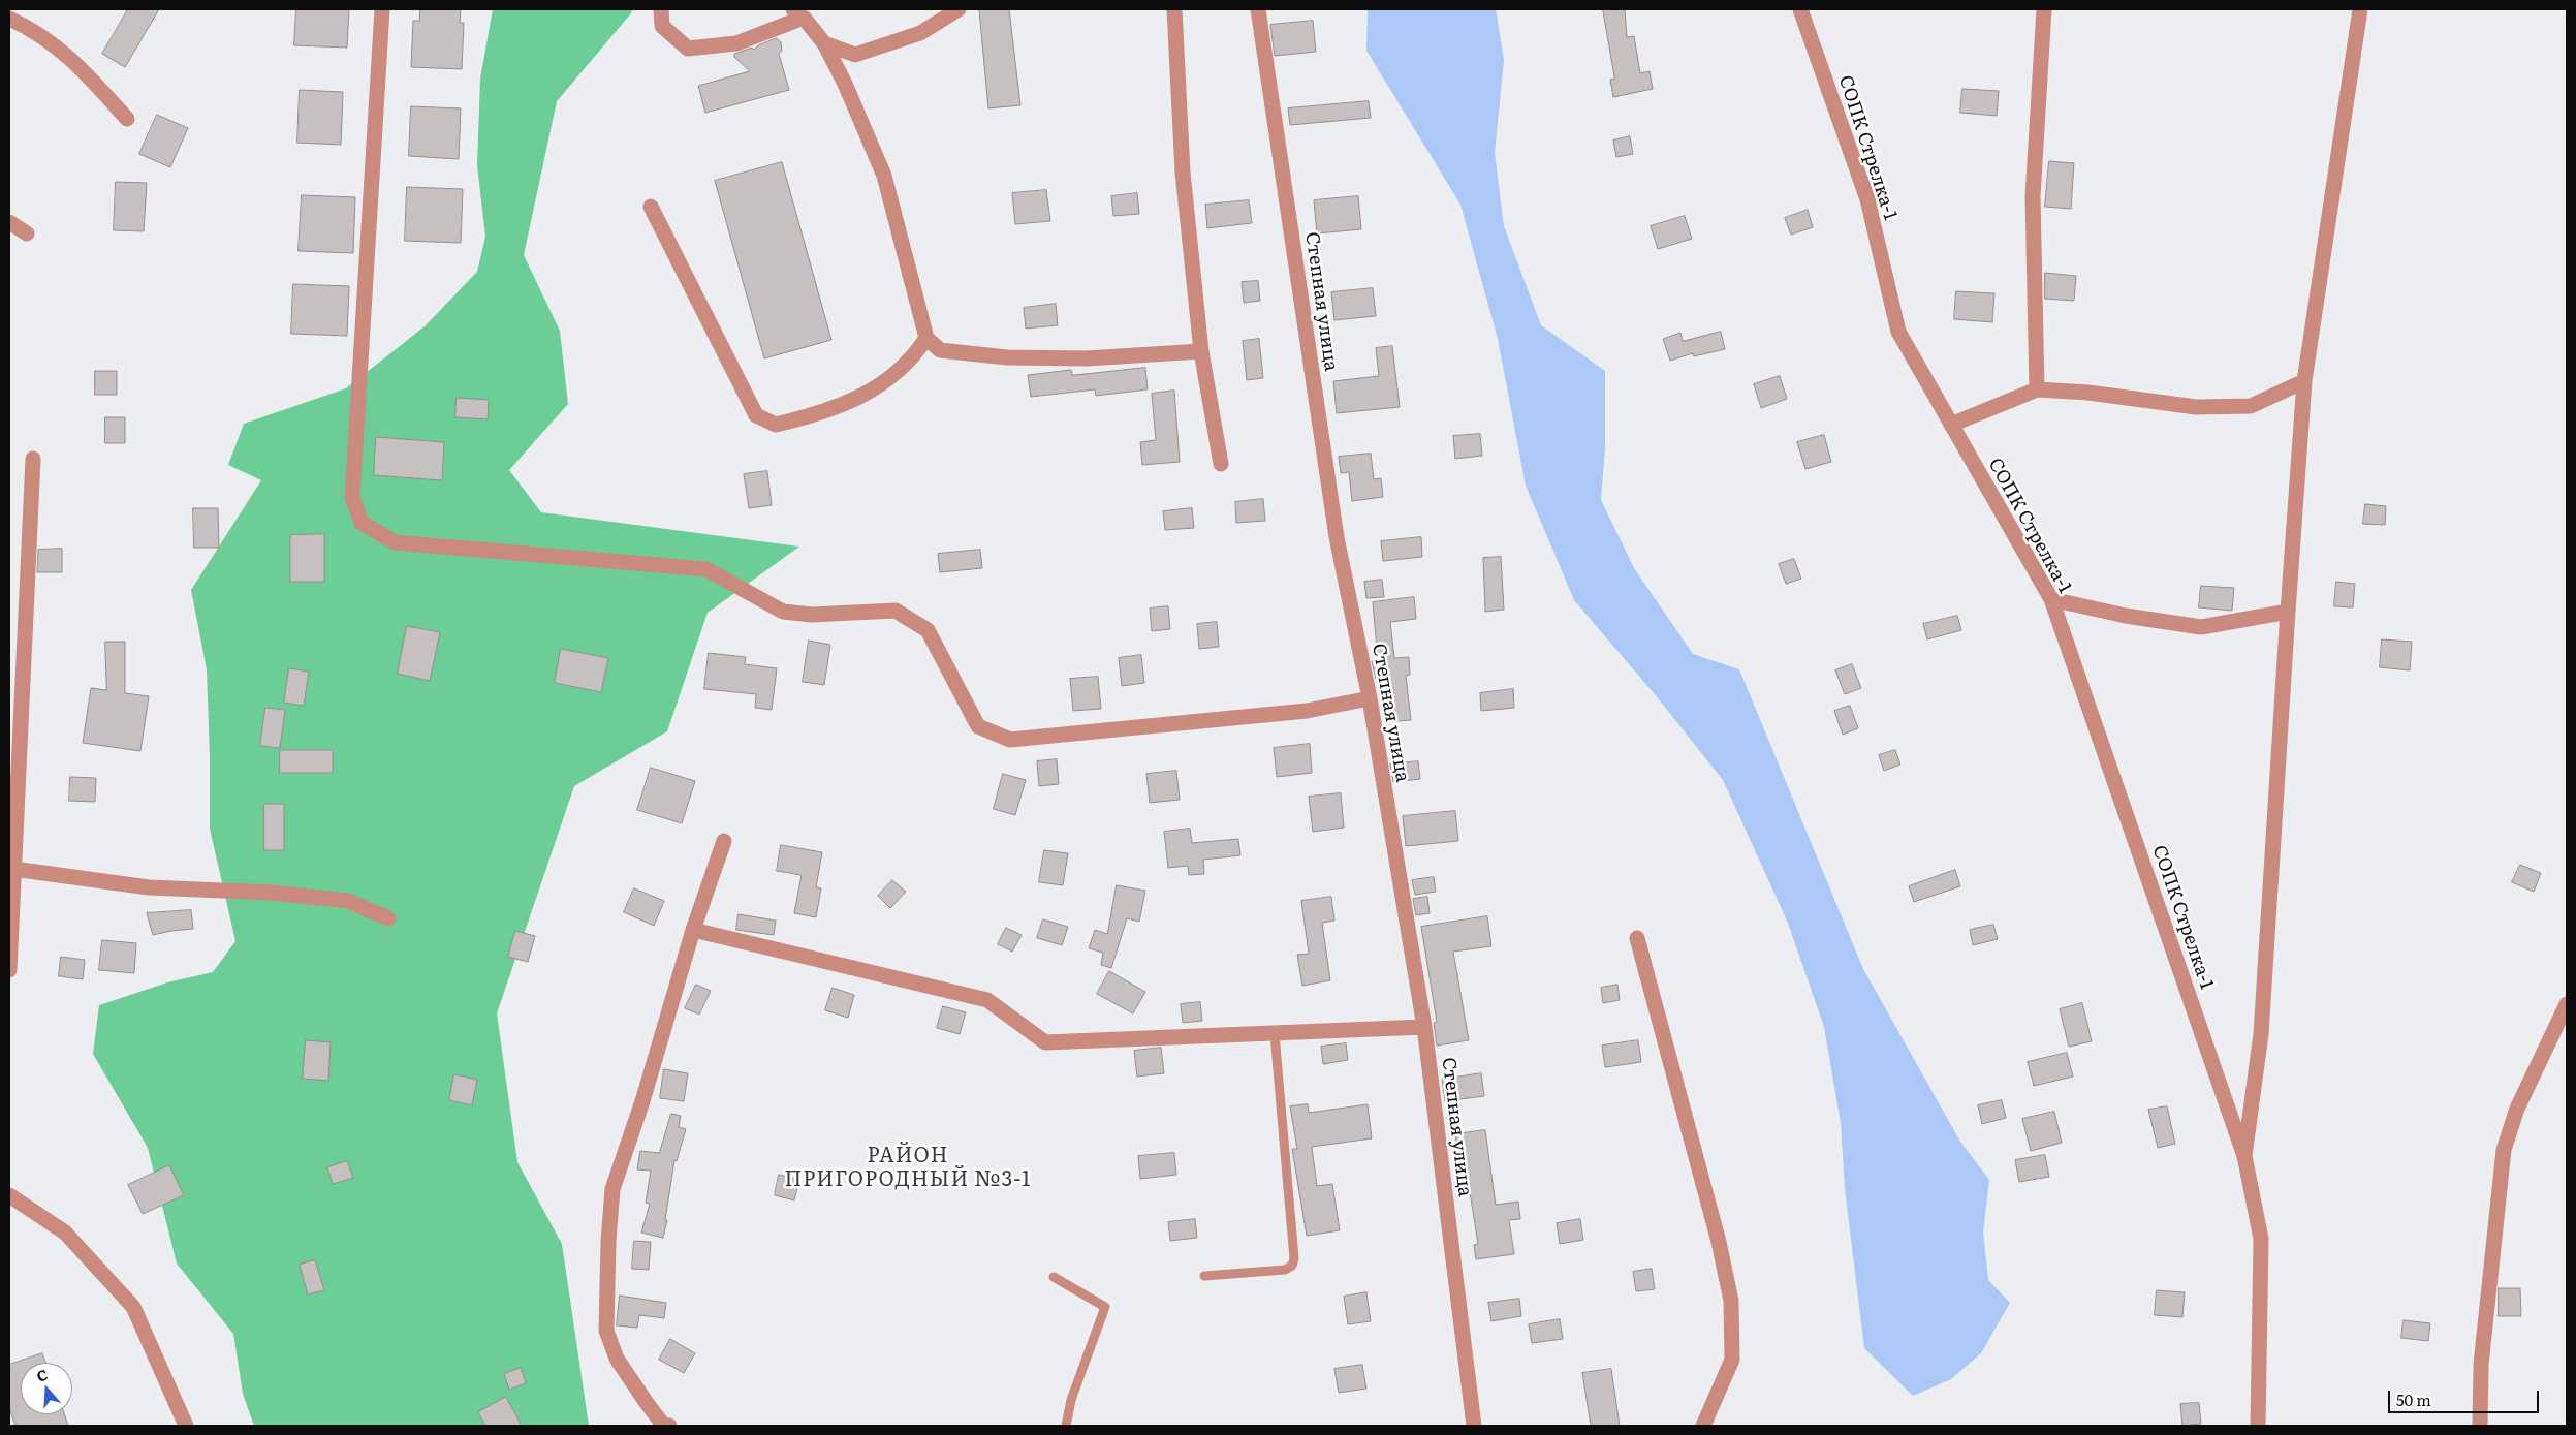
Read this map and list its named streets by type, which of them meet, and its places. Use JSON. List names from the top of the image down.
{
  "streets": {
    "street": ["СОПК Стрелка-1", "Степная улица"]
  },
  "districts": ["РАЙОН ПРИГОРОДНЫЙ №3-1"],
  "scale_bar": "50 m",
  "north": "top"
}
